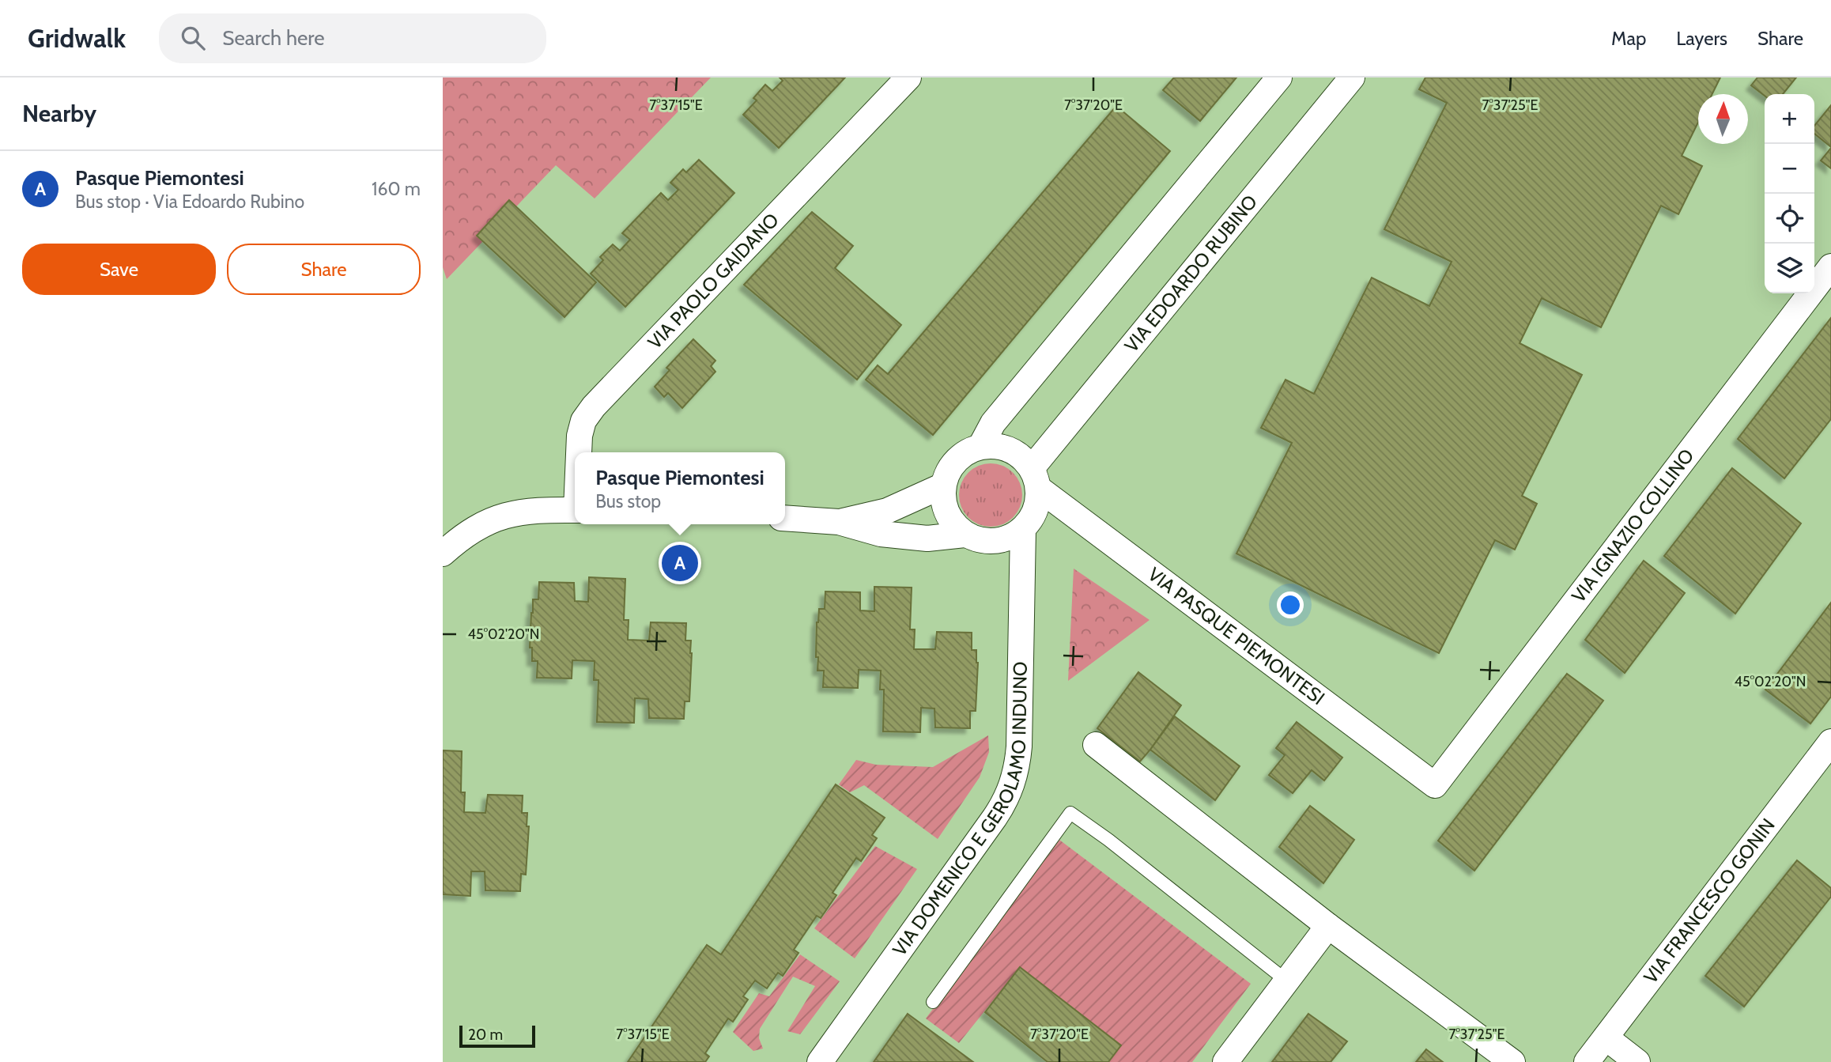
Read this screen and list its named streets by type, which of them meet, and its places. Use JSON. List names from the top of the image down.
{
  "streets": {
    "street": [
      "VIA EDOARDO RUBINO",
      "VIA PAOLO GAIDANO",
      "VIA IGNAZIO COLLINO",
      "VIA PASQUE PIEMONTESI",
      "VIA DOMENICO E GEROLAMO INDUNO",
      "VIA FRANCESCO GONIN"
    ]
  },
  "crossings": [
    ["VIA EDOARDO RUBINO", "VIA PASQUE PIEMONTESI"],
    ["VIA EDOARDO RUBINO", "VIA DOMENICO E GEROLAMO INDUNO"],
    ["VIA IGNAZIO COLLINO", "VIA PASQUE PIEMONTESI"],
    ["VIA PASQUE PIEMONTESI", "VIA DOMENICO E GEROLAMO INDUNO"]
  ],
  "scale_bar": "20 m",
  "north": "top",
  "page": {
    "header": "Gridwalk",
    "search": "Search here",
    "nav": ["Map", "Layers", "Share"],
    "heading": "Nearby",
    "map_buttons": ["+", "−"],
    "list": [
      {
        "mark": "A",
        "name": "Pasque Piemontesi",
        "note": "Bus stop · Via Edoardo Rubino",
        "value": "160 m"
      }
    ],
    "buttons": ["Save", "Share"],
    "popup": ["Pasque Piemontesi", "Bus stop"],
    "pins": "A",
    "scale": "20 m"
  },
  "coordinates": [
    "7°37'15\"E",
    "7°37'20\"E",
    "7°37'25\"E",
    "45°02'20\"N"
  ]
}
